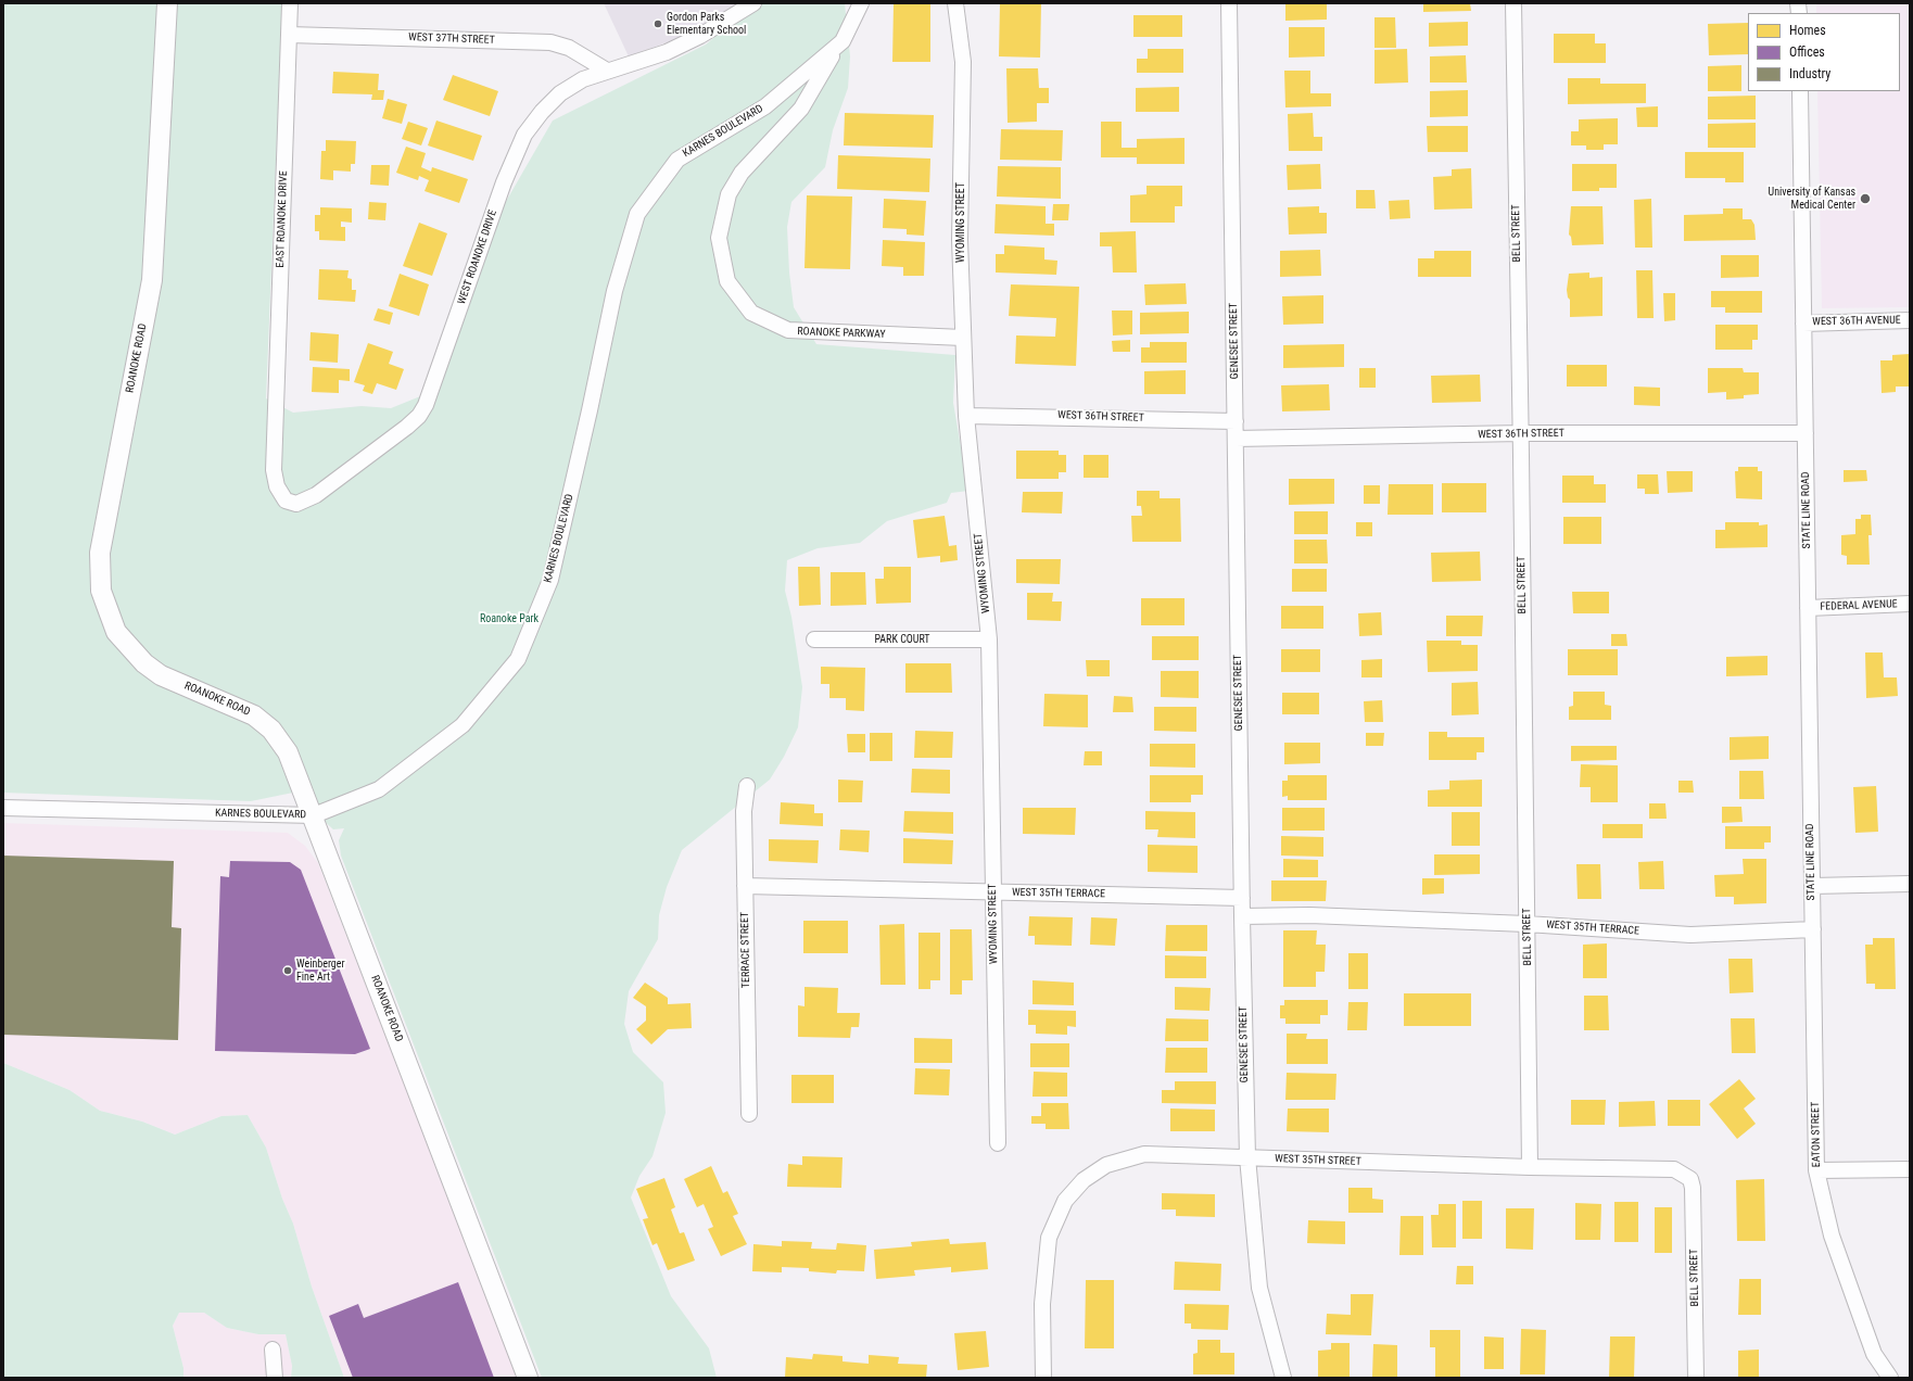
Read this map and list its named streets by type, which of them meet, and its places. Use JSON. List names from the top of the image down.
{
  "streets": {
    "street": [
      "WEST 37TH STREET",
      "KARNES BOULEVARD",
      "EAST ROANOKE DRIVE",
      "WYOMING STREET",
      "BELL STREET",
      "WEST ROANOKE DRIVE",
      "WEST 36TH AVENUE",
      "ROANOKE PARKWAY",
      "GENESEE STREET",
      "ROANOKE ROAD",
      "WEST 36TH STREET",
      "STATE LINE ROAD",
      "FEDERAL AVENUE",
      "PARK COURT",
      "WEST 35TH TERRACE",
      "TERRACE STREET",
      "EATON STREET",
      "WEST 35TH STREET"
    ]
  },
  "crossings": [
    ["WEST 37TH STREET", "EAST ROANOKE DRIVE"],
    ["WEST 37TH STREET", "WEST ROANOKE DRIVE"],
    ["KARNES BOULEVARD", "ROANOKE PARKWAY"],
    ["KARNES BOULEVARD", "ROANOKE ROAD"],
    ["EAST ROANOKE DRIVE", "WEST ROANOKE DRIVE"],
    ["WYOMING STREET", "ROANOKE PARKWAY"],
    ["WYOMING STREET", "WEST 36TH STREET"],
    ["WYOMING STREET", "PARK COURT"],
    ["WYOMING STREET", "WEST 35TH TERRACE"],
    ["BELL STREET", "WEST 36TH STREET"],
    ["BELL STREET", "WEST 35TH TERRACE"],
    ["BELL STREET", "WEST 35TH STREET"],
    ["WEST 36TH AVENUE", "STATE LINE ROAD"],
    ["GENESEE STREET", "WEST 36TH STREET"],
    ["GENESEE STREET", "WEST 35TH TERRACE"],
    ["GENESEE STREET", "WEST 35TH STREET"],
    ["WEST 36TH STREET", "STATE LINE ROAD"],
    ["STATE LINE ROAD", "FEDERAL AVENUE"],
    ["STATE LINE ROAD", "WEST 35TH TERRACE"],
    ["STATE LINE ROAD", "EATON STREET"],
    ["WEST 35TH TERRACE", "TERRACE STREET"],
    ["WEST 35TH TERRACE", "EATON STREET"]
  ],
  "parks": ["Roanoke Park"],
  "places": ["Gordon Parks Elementary School", "University of Kansas Medical Center", "Weinberger Fine Art"],
  "legend": ["Homes", "Offices", "Industry"]
}
